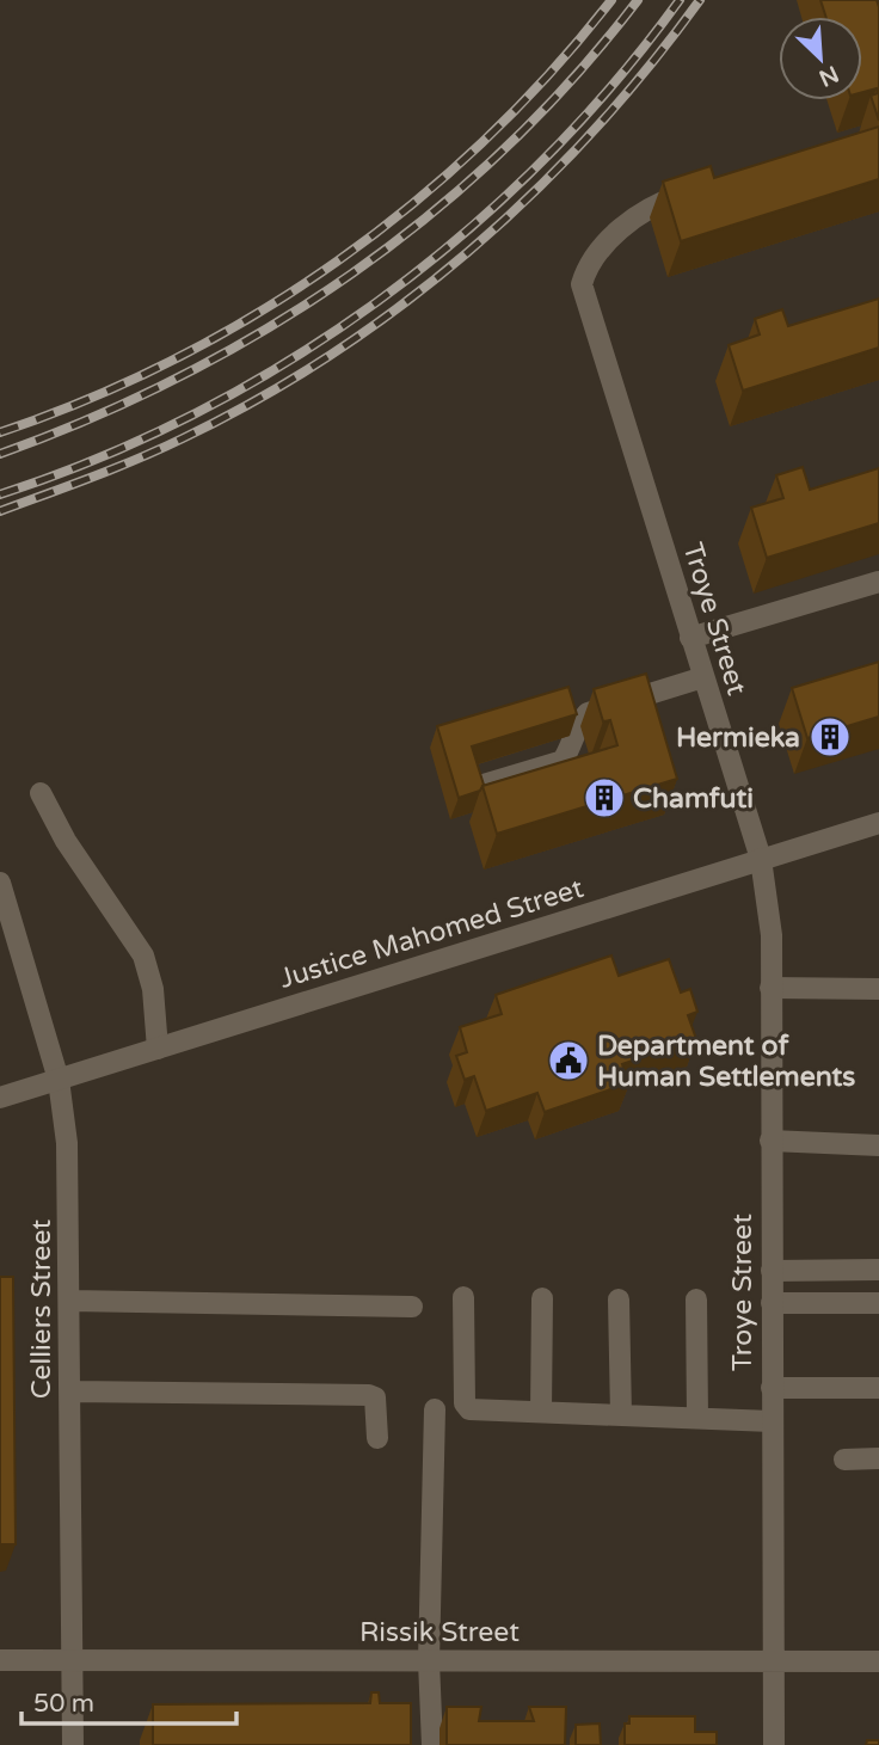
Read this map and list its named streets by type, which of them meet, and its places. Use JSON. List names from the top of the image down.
{
  "streets": {
    "street": [
      "Troye Street",
      "Justice Mahomed Street",
      "Celliers Street",
      "Rissik Street"
    ]
  },
  "crossings": [
    ["Troye Street", "Justice Mahomed Street"],
    ["Troye Street", "Rissik Street"],
    ["Justice Mahomed Street", "Celliers Street"],
    ["Celliers Street", "Rissik Street"]
  ],
  "places": {
    "building": ["Hermieka", "Chamfuti"],
    "public building": ["Department of Human Settlements"]
  },
  "scale_bar": "50 m",
  "north": "bottom right"
}
